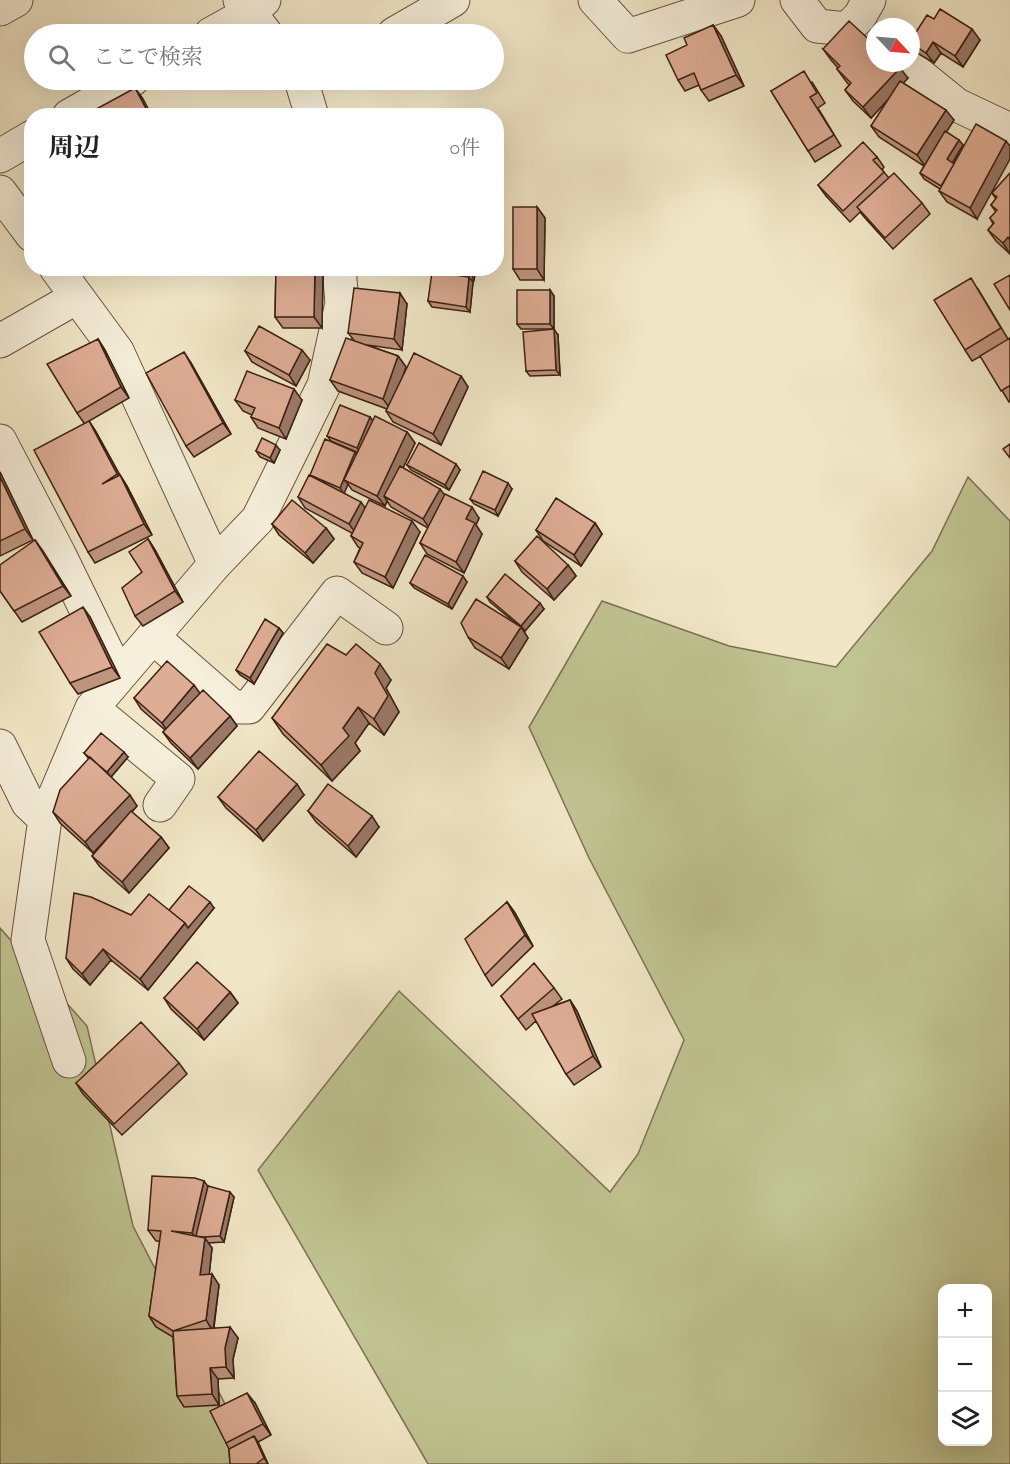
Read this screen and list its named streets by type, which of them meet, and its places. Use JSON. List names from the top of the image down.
{
  "north": "bottom right",
  "page": {
    "search": "ここで検索",
    "heading": ["周辺", "0件"],
    "map_buttons": ["+", "−"]
  }
}
